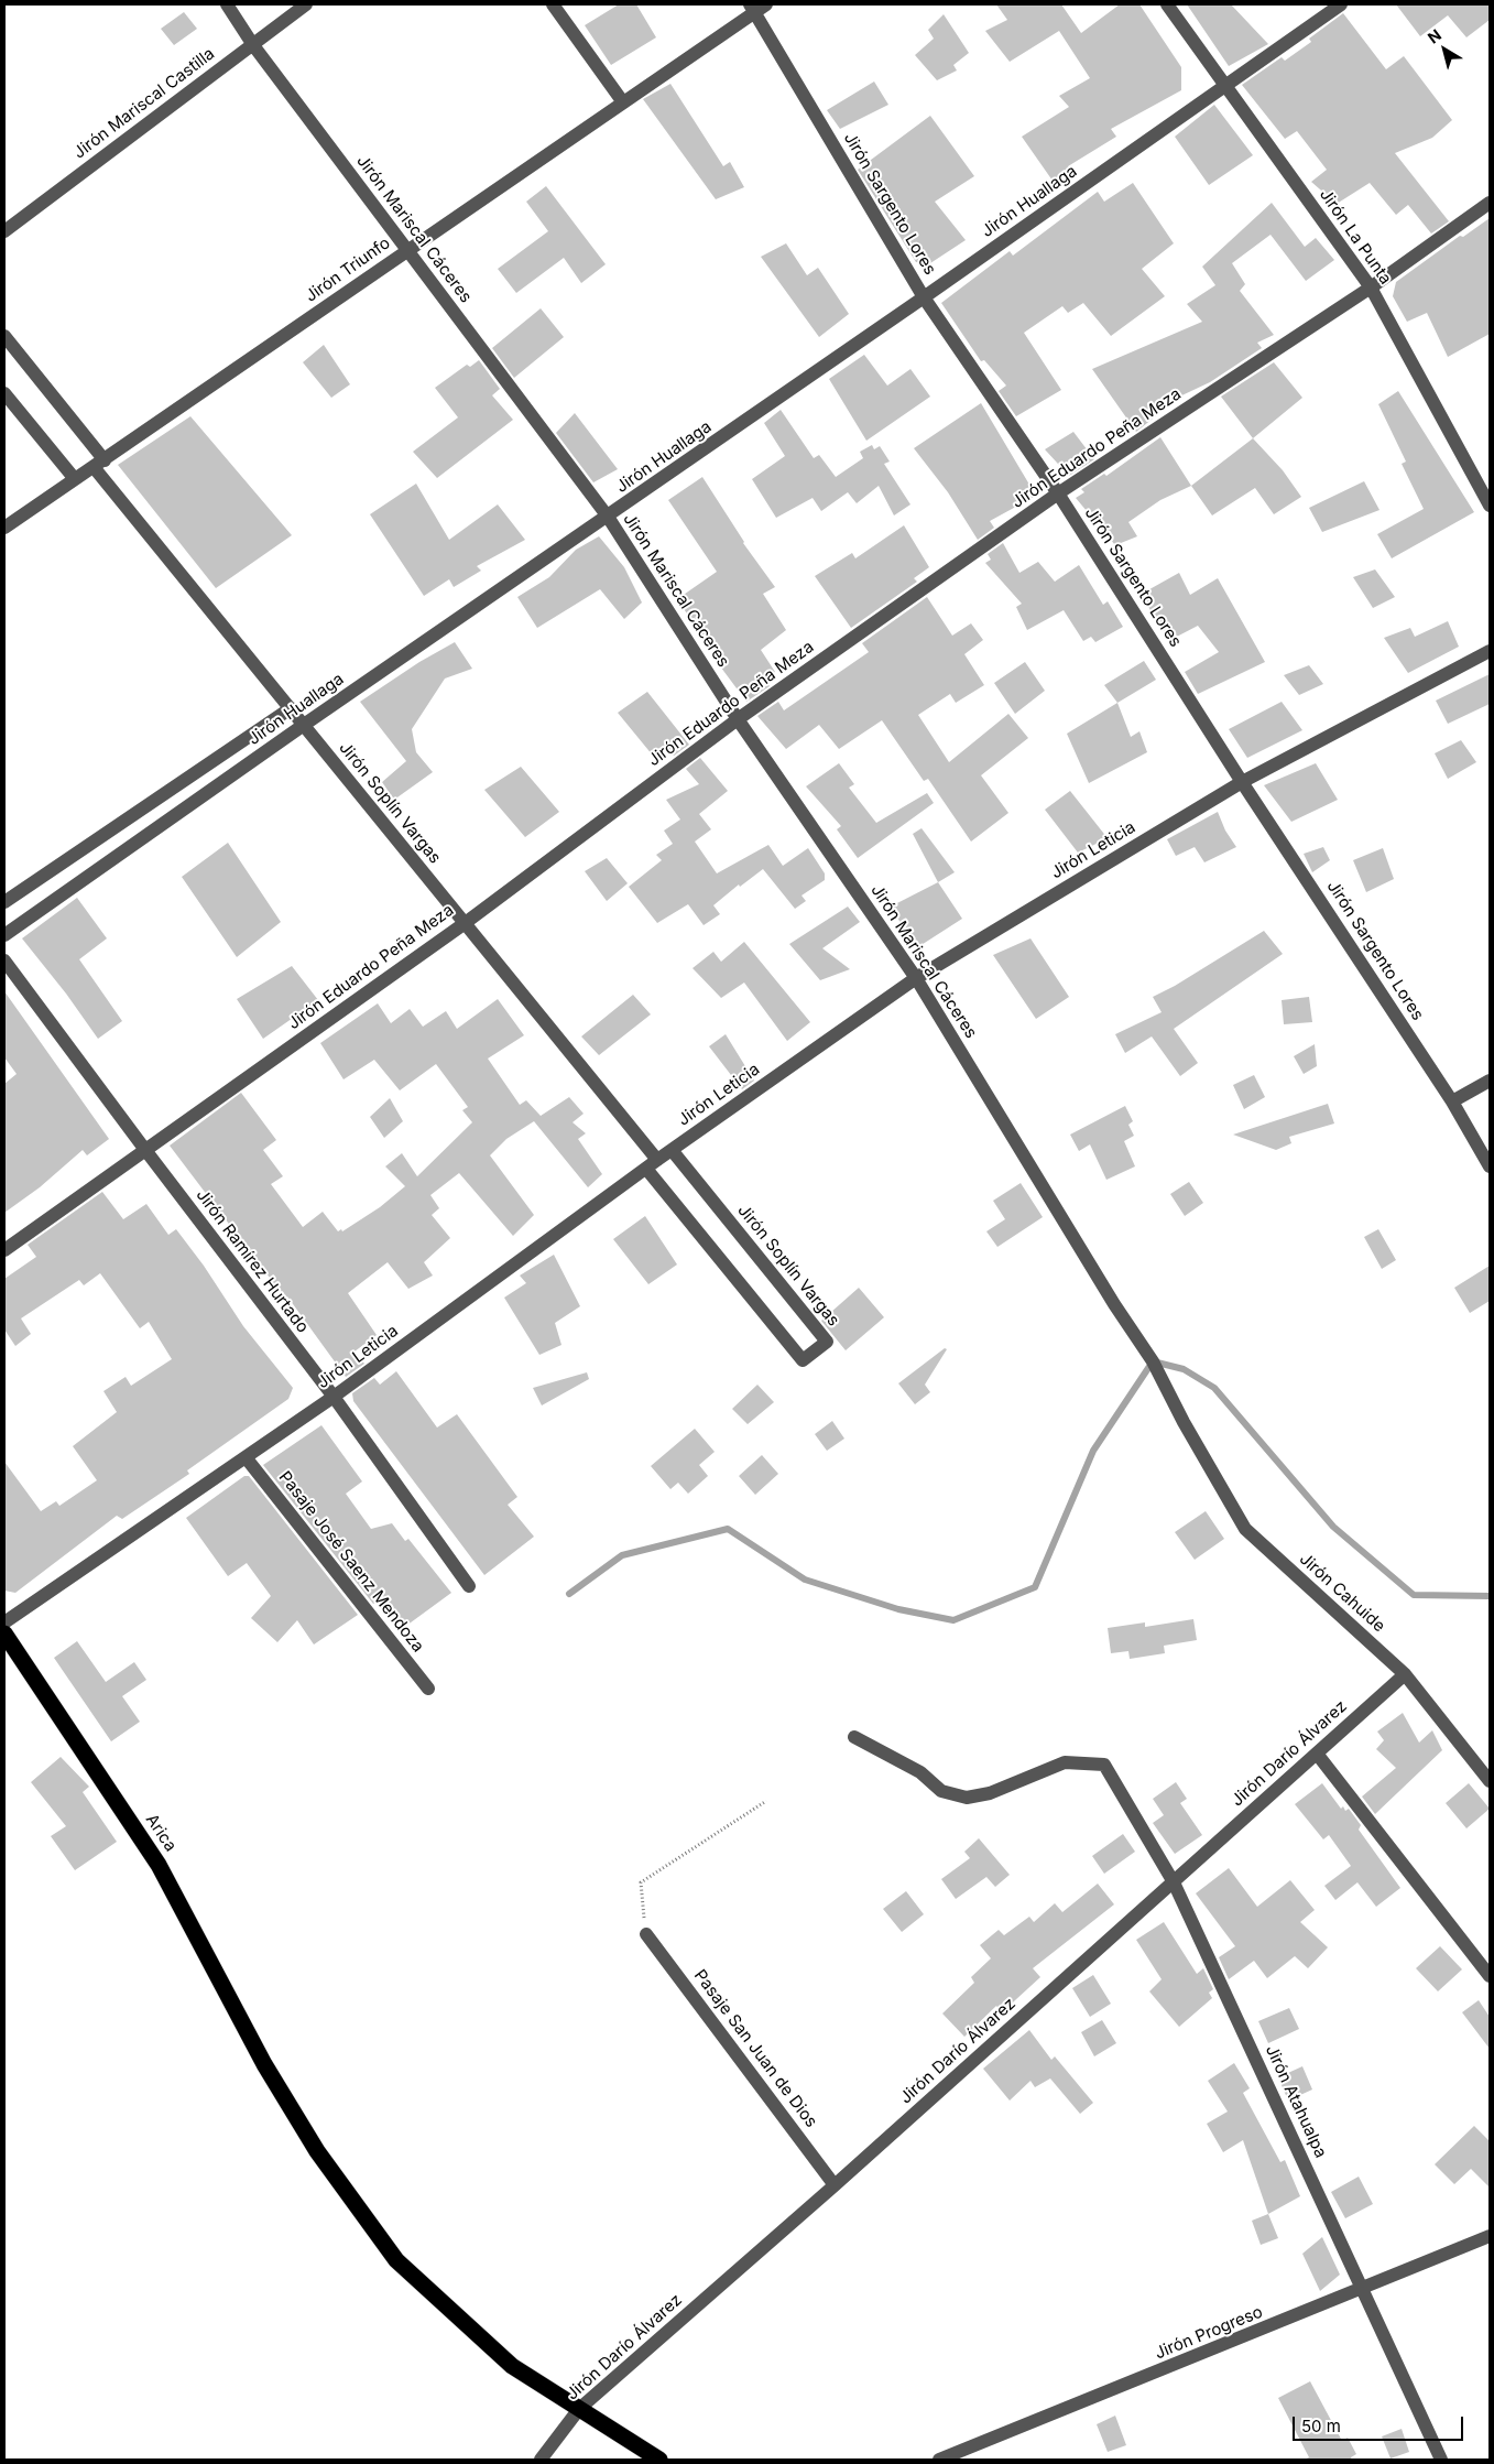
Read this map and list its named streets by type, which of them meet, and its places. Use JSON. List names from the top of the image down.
{
  "streets": {
    "highway": ["Arica"],
    "street": [
      "Jirón Mariscal Castilla",
      "Jirón Huallaga",
      "Jirón Sargento Lores",
      "Jirón Mariscal Cáceres",
      "Jirón La Punta",
      "Jirón Triunfo",
      "Jirón Eduardo Peña Meza",
      "Jirón Soplín Vargas",
      "Jirón Leticia",
      "Jirón Ramírez Hurtado",
      "Pasaje José Saenz Mendoza",
      "Jirón Cahuide",
      "Jirón Darío Álvarez",
      "Pasaje San Juan de Dios",
      "Jirón Atahualpa",
      "Jirón Progreso"
    ]
  },
  "crossings": [
    ["Jirón Mariscal Castilla", "Jirón Mariscal Cáceres"],
    ["Jirón Huallaga", "Jirón Sargento Lores"],
    ["Jirón Huallaga", "Jirón Mariscal Cáceres"],
    ["Jirón Huallaga", "Jirón La Punta"],
    ["Jirón Huallaga", "Jirón Soplín Vargas"],
    ["Jirón Sargento Lores", "Jirón Triunfo"],
    ["Jirón Sargento Lores", "Jirón Eduardo Peña Meza"],
    ["Jirón Sargento Lores", "Jirón Leticia"],
    ["Jirón Mariscal Cáceres", "Jirón Triunfo"],
    ["Jirón Mariscal Cáceres", "Jirón Eduardo Peña Meza"],
    ["Jirón Mariscal Cáceres", "Jirón Leticia"],
    ["Jirón Mariscal Cáceres", "Jirón Cahuide"],
    ["Jirón La Punta", "Jirón Eduardo Peña Meza"],
    ["Jirón Triunfo", "Jirón Soplín Vargas"],
    ["Jirón Eduardo Peña Meza", "Jirón Soplín Vargas"],
    ["Jirón Eduardo Peña Meza", "Jirón Ramírez Hurtado"],
    ["Jirón Soplín Vargas", "Jirón Leticia"],
    ["Jirón Leticia", "Jirón Ramírez Hurtado"],
    ["Jirón Leticia", "Pasaje José Saenz Mendoza"],
    ["Jirón Cahuide", "Jirón Darío Álvarez"],
    ["Jirón Darío Álvarez", "Arica"],
    ["Jirón Darío Álvarez", "Pasaje San Juan de Dios"],
    ["Jirón Darío Álvarez", "Jirón Atahualpa"],
    ["Jirón Atahualpa", "Jirón Progreso"]
  ],
  "scale_bar": "50 m",
  "north": "top left"
}
